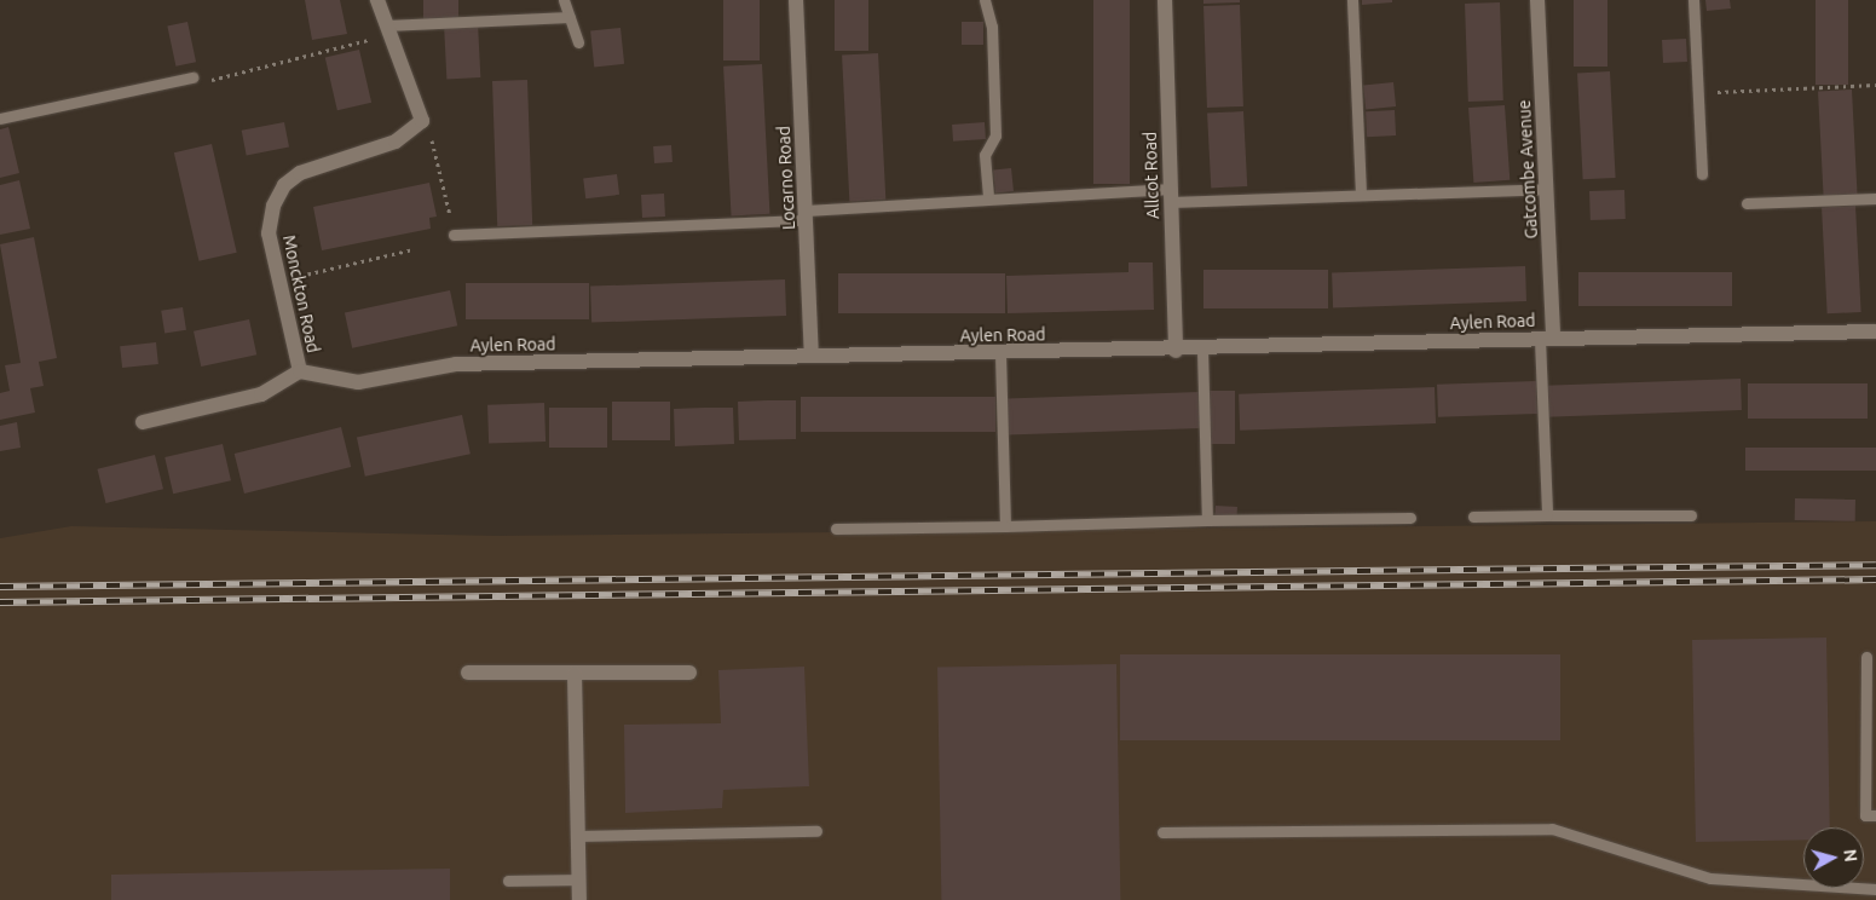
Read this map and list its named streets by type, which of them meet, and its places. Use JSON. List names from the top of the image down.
{
  "streets": {
    "street": [
      "Gatcombe Avenue",
      "Allcot Road",
      "Locarno Road",
      "Monckton Road",
      "Aylen Road"
    ]
  },
  "crossings": [
    ["Gatcombe Avenue", "Aylen Road"],
    ["Allcot Road", "Aylen Road"],
    ["Locarno Road", "Aylen Road"],
    ["Monckton Road", "Aylen Road"]
  ],
  "north": "right"
}
